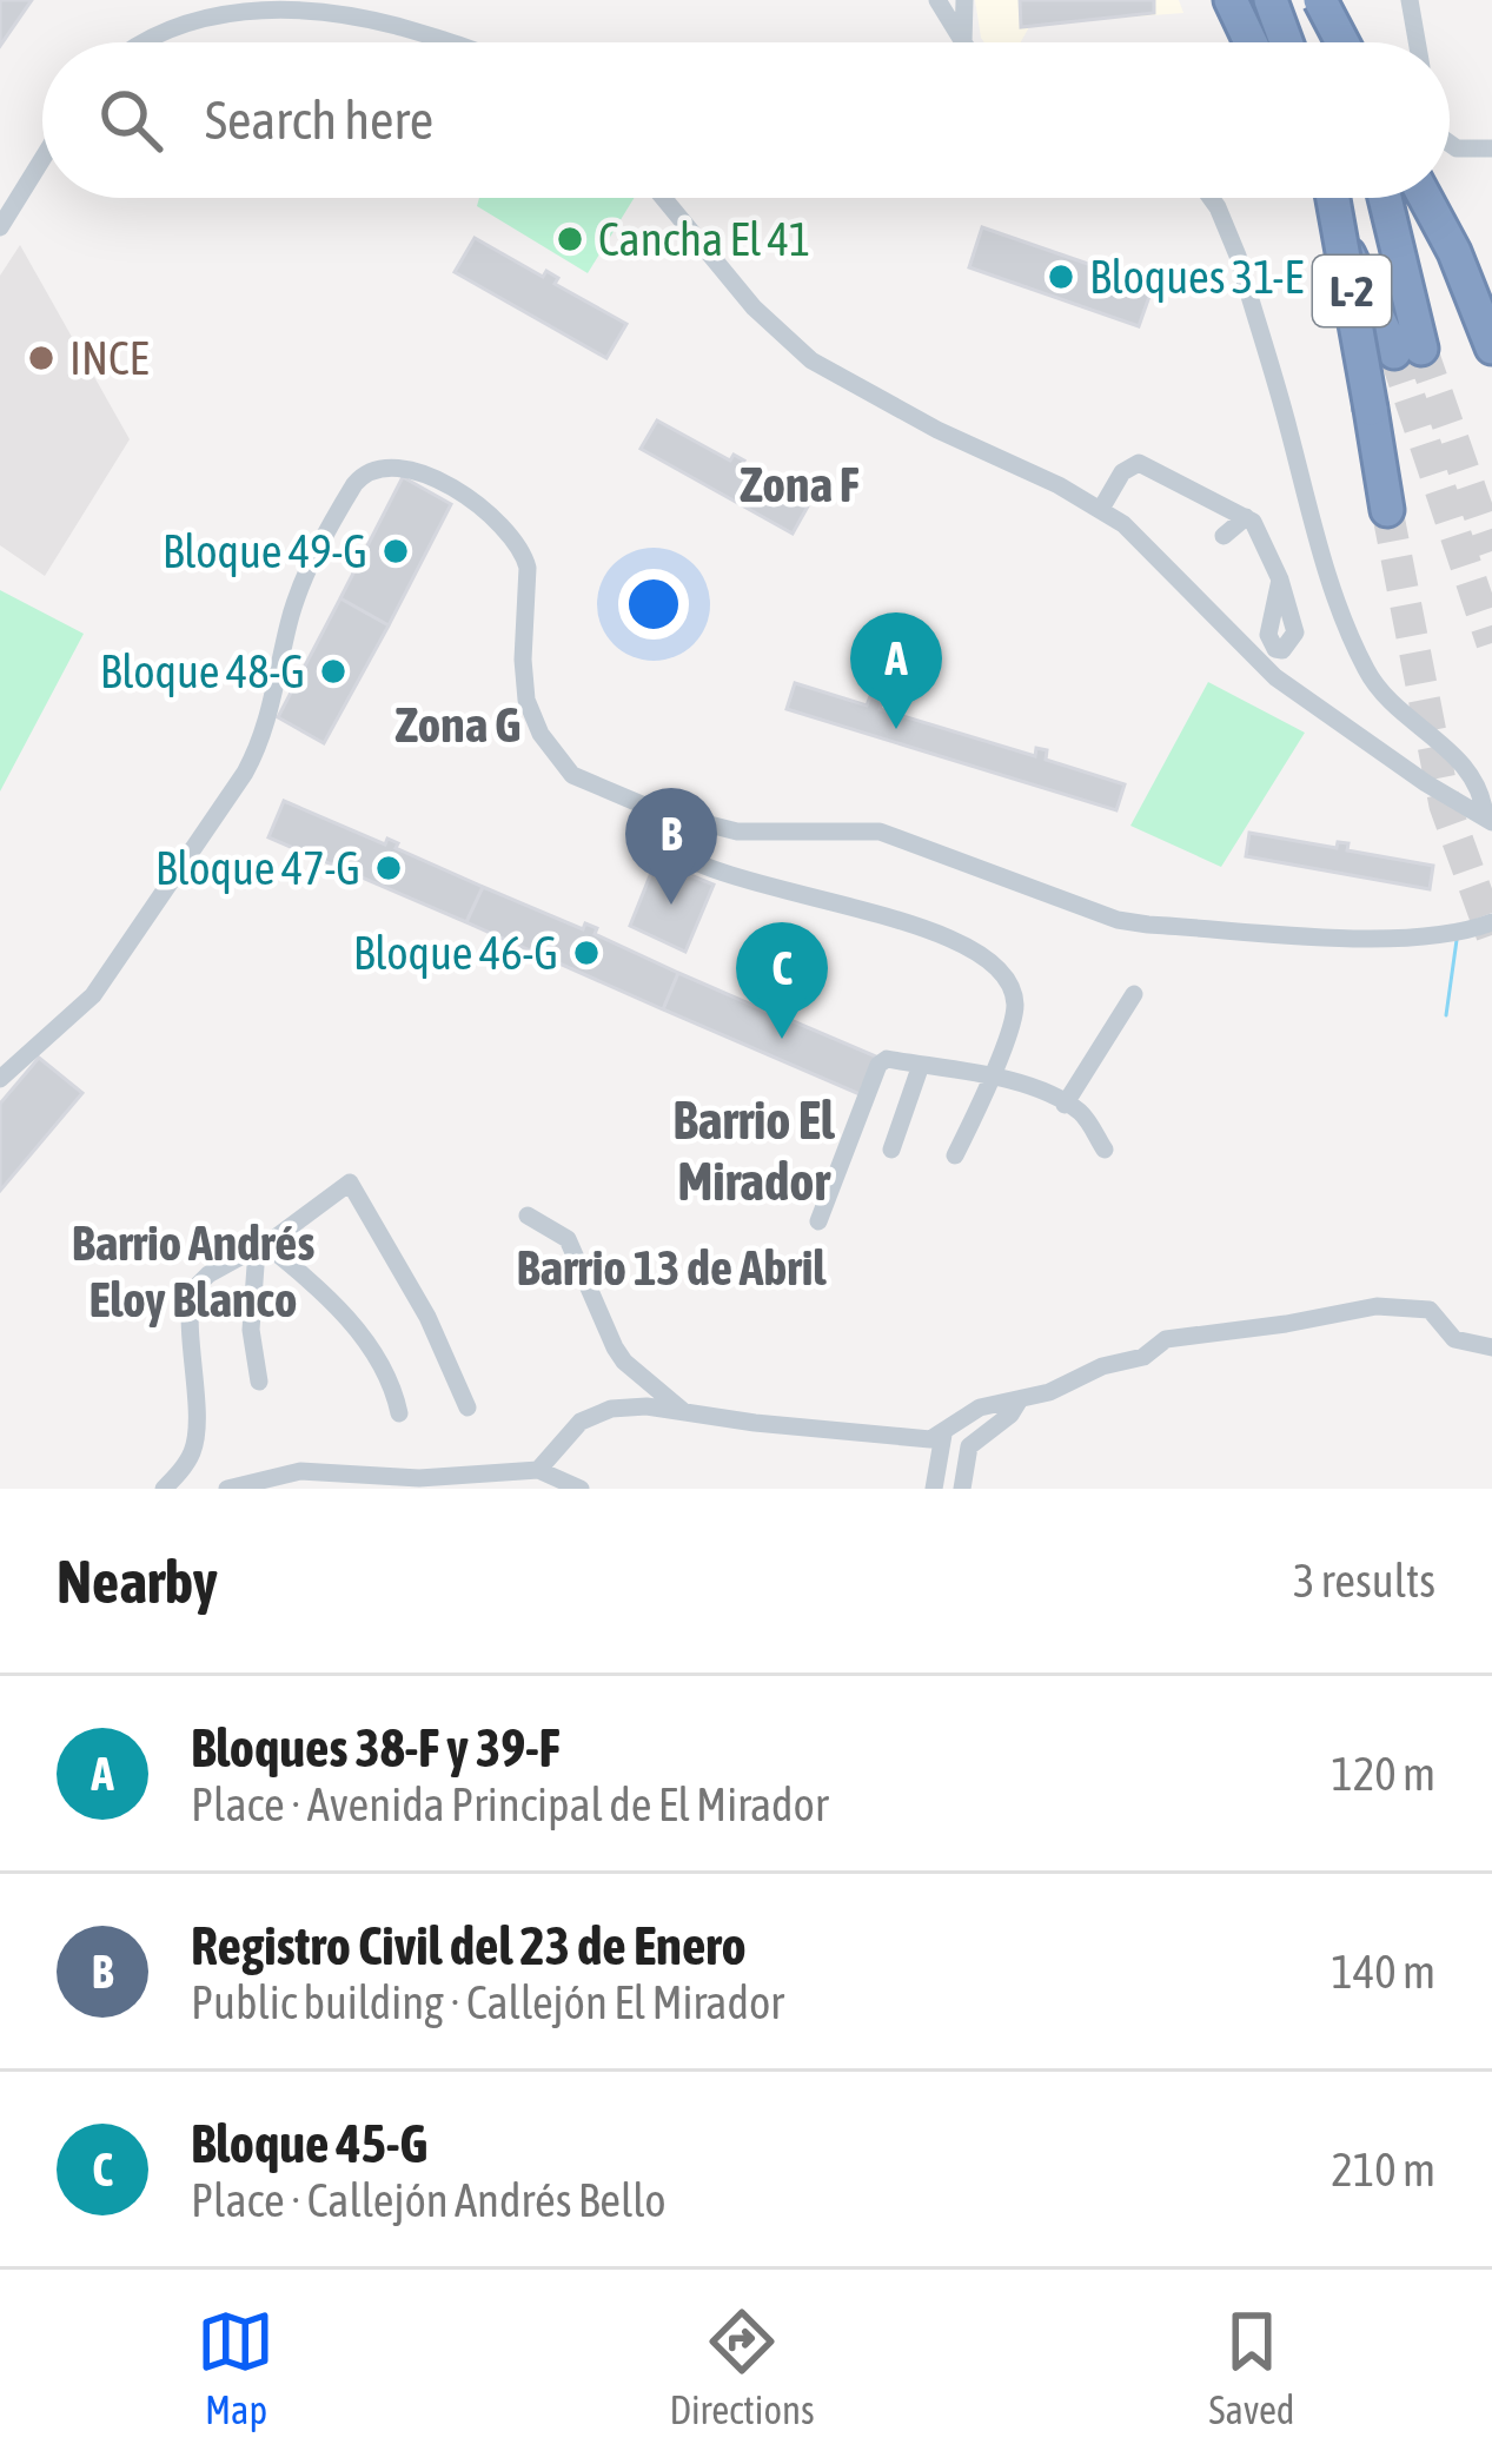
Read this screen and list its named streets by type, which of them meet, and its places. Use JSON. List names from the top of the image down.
{
  "streets": {
    "highway": ["L-2"]
  },
  "districts": [
    "Zona F",
    "Zona G",
    "Barrio El Mirador",
    "Barrio Andrés Eloy Blanco",
    "Barrio 13 de Abril"
  ],
  "places": [
    "Cancha El 41",
    "Bloques 31-E",
    "INCE",
    "Bloque 49-G",
    "Bloque 48-G",
    "Bloque 47-G",
    "Bloque 46-G"
  ],
  "page": {
    "search": "Search here",
    "pins": ["A", "B", "C"],
    "heading": ["Nearby", "3 results"],
    "list": [
      {
        "mark": "A",
        "name": "Bloques 38-F y 39-F",
        "note": "Place · Avenida Principal de El Mirador",
        "value": "120 m"
      },
      {
        "mark": "B",
        "name": "Registro Civil del 23 de Enero",
        "note": "Public building · Callejón El Mirador",
        "value": "140 m"
      },
      {
        "mark": "C",
        "name": "Bloque 45-G",
        "note": "Place · Callejón Andrés Bello",
        "value": "210 m"
      }
    ],
    "nav": ["Map", "Directions", "Saved"]
  }
}
